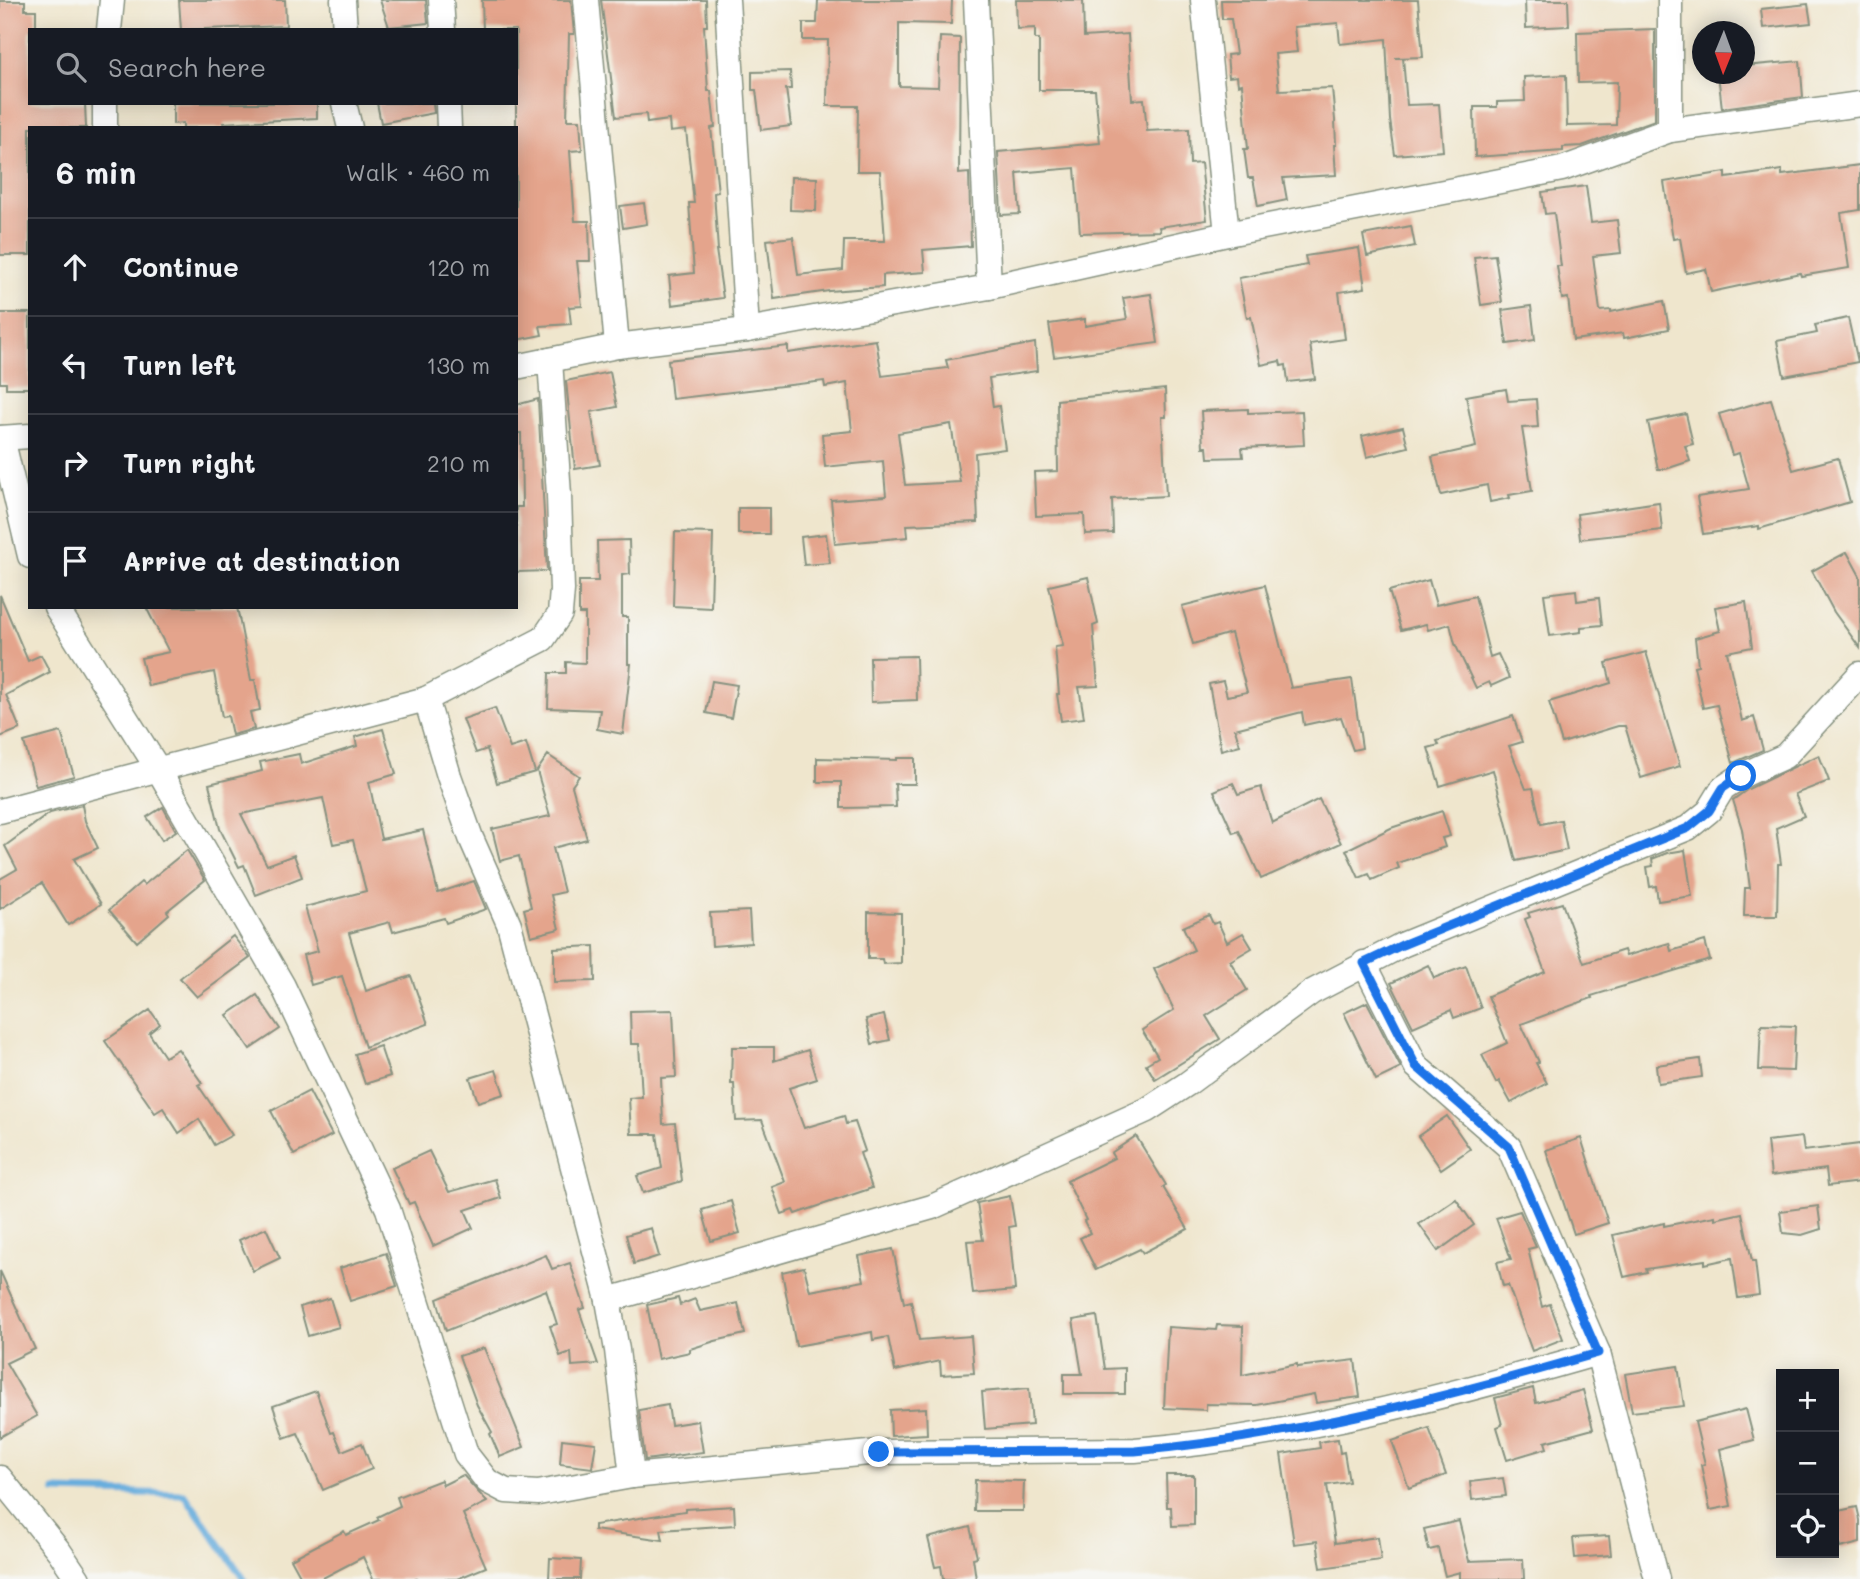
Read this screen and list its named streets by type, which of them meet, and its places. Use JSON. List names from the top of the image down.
{
  "north": "bottom",
  "page": {
    "search": "Search here",
    "heading": ["6 min", "Walk · 460 m"],
    "list": [
      ["Continue", "120 m"],
      ["Turn left", "130 m"],
      ["Turn right", "210 m"],
      "Arrive at destination"
    ],
    "map_buttons": ["+", "−"]
  }
}
